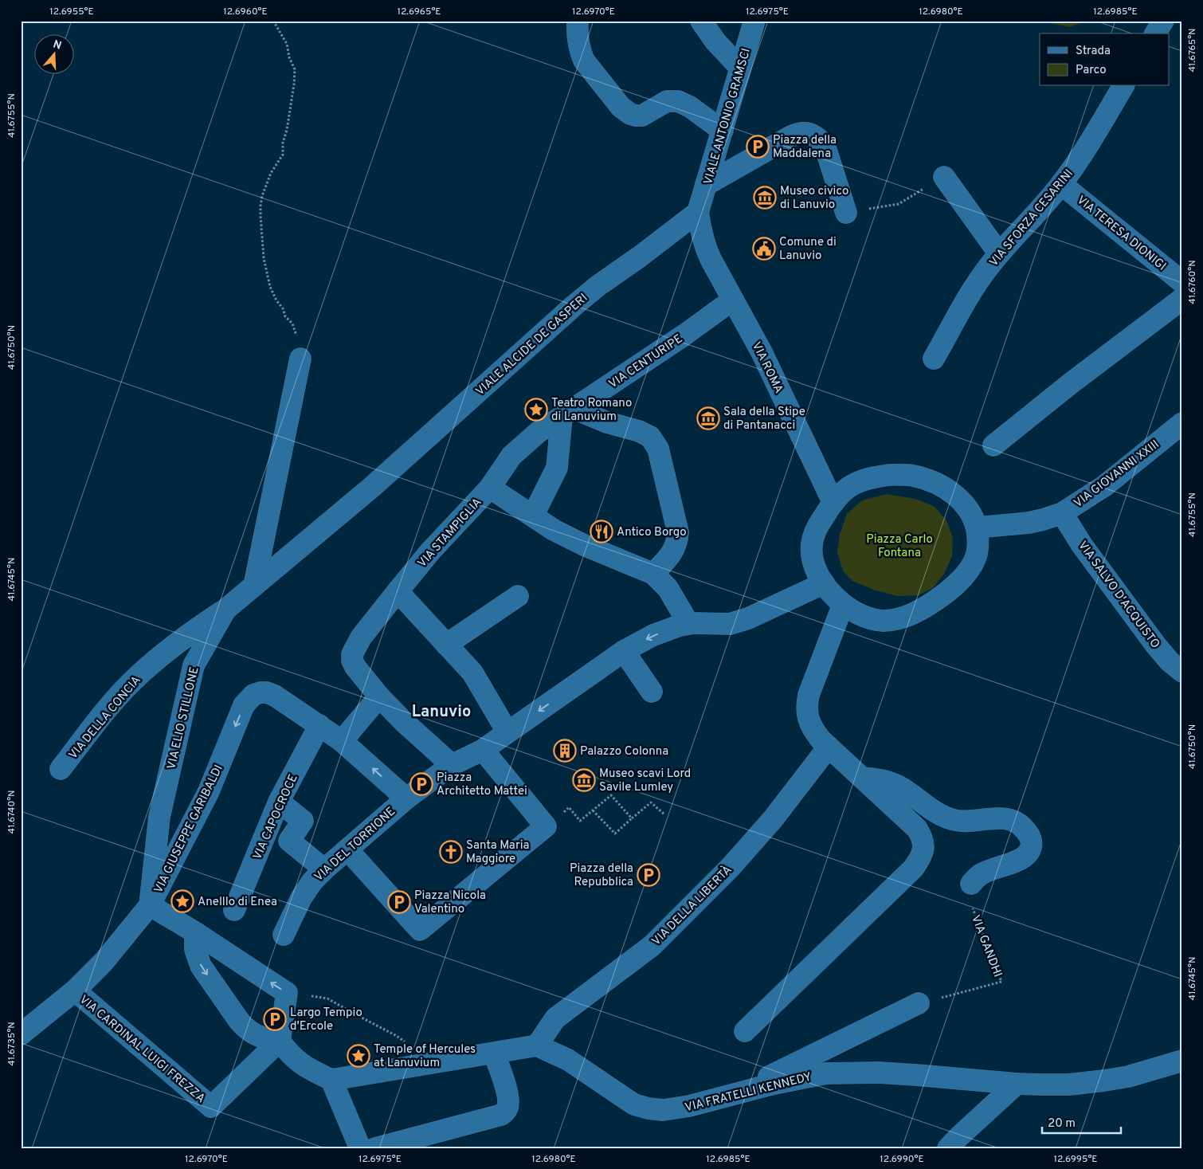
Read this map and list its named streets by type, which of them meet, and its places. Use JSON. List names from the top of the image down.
{
  "streets": {
    "street": [
      "VIALE ANTONIO GRAMSCI",
      "VIA SFORZA CESARINI",
      "VIA TERESA DIONIGI",
      "VIALE ALCIDE DE GASPERI",
      "VIA CENTURIPE",
      "VIA ROMA",
      "VIA GIOVANNI XXIII",
      "VIA STAMPIGLIA",
      "VIA SALVO D'ACQUISTO",
      "VIA DELLA CONCIA",
      "VIA ELIO STILLONE",
      "VIA CAPOCROCE",
      "VIA GIUSEPPE GARIBALDI",
      "VIA DEL TORRIONE",
      "VIA DELLA LIBERTÀ",
      "VIA CARDINAL LUIGI FREZZA",
      "VIA FRATELLI KENNEDY"
    ],
    "path": ["VIA GANDHI"]
  },
  "crossings": [
    ["VIALE ANTONIO GRAMSCI", "VIALE ALCIDE DE GASPERI"],
    ["VIALE ANTONIO GRAMSCI", "VIA ROMA"],
    ["VIA SFORZA CESARINI", "VIA TERESA DIONIGI"],
    ["VIALE ALCIDE DE GASPERI", "VIA ROMA"],
    ["VIALE ALCIDE DE GASPERI", "VIA ELIO STILLONE"],
    ["VIA CENTURIPE", "VIA ROMA"],
    ["VIA CENTURIPE", "VIA STAMPIGLIA"],
    ["VIA GIOVANNI XXIII", "VIA SALVO D'ACQUISTO"],
    ["VIA DELLA CONCIA", "VIA ELIO STILLONE"],
    ["VIA ELIO STILLONE", "VIA GIUSEPPE GARIBALDI"],
    ["VIA CAPOCROCE", "VIA GIUSEPPE GARIBALDI"],
    ["VIA GIUSEPPE GARIBALDI", "VIA CARDINAL LUIGI FREZZA"],
    ["VIA DELLA LIBERTÀ", "VIA FRATELLI KENNEDY"]
  ],
  "districts": ["Lanuvio"],
  "parks": ["Piazza Carlo Fontana"],
  "places": {
    "parking": [
      "Piazza della Maddalena",
      "Piazza Architetto Mattei",
      "Piazza della Repubblica",
      "Piazza Nicola Valentino",
      "Largo Tempio d'Ercole"
    ],
    "museum": ["Museo civico di Lanuvio", "Sala della Stipe di Pantanacci", "Museo scavi Lord Savile Lumley"],
    "public building": ["Comune di Lanuvio"],
    "place": ["Teatro Romano di Lanuvium", "Anelllo di Enea", "Temple of Hercules at Lanuvium"],
    "restaurant": ["Antico Borgo"],
    "building": ["Palazzo Colonna"],
    "church": ["Santa Maria Maggiore"]
  },
  "legend": ["Strada", "Parco"],
  "scale_bar": "20 m",
  "north": "top",
  "coordinates": [
    "12.6955°E",
    "12.6960°E",
    "12.6965°E",
    "12.6970°E",
    "12.6975°E",
    "12.6980°E",
    "12.6985°E",
    "41.6765°N",
    "41.6755°N",
    "41.6760°N",
    "41.6750°N",
    "41.6745°N",
    "41.6740°N",
    "41.6735°N",
    "12.6990°E",
    "12.6995°E"
  ]
}
